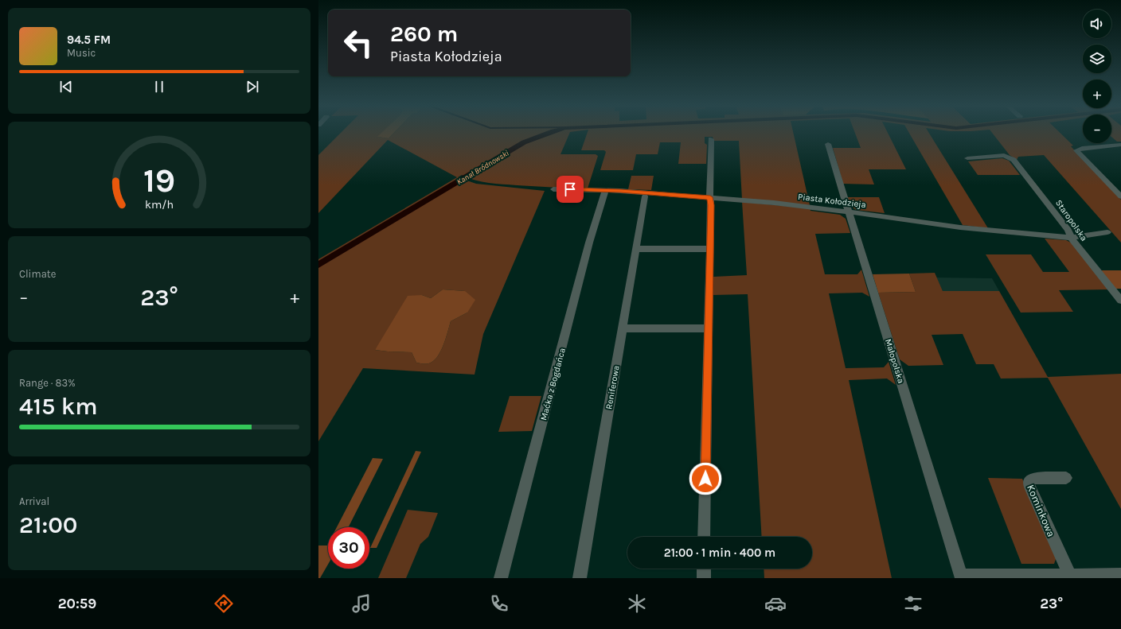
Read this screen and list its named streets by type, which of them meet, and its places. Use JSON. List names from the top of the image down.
{
  "streets": {
    "street": [
      "Piasta Kołodzieja",
      "Staropolska",
      "Małopolska",
      "Maćka z Bogdańca",
      "Reniferowa",
      "Kominkowa"
    ]
  },
  "crossings": [
    ["Piasta Kołodzieja", "Staropolska"],
    ["Piasta Kołodzieja", "Małopolska"],
    ["Piasta Kołodzieja", "Maćka z Bogdańca"]
  ],
  "water": ["Kanał Bródnowski"],
  "page": {
    "map_buttons": ["+", "−"],
    "turn": ["260 m", "Piasta Kołodzieja"],
    "song": ["94.5 FM", "Music"],
    "tile": [
      "Climate",
      ["Range · 83%", "415 km"],
      ["Arrival", "21:00"]
    ],
    "heat": ["−", "23°", "+"],
    "limit": "30",
    "trip": "21:00 · 1 min · 400 m",
    "tabs": ["20:59", "23°"],
    "gauge": ["19", "km/h"]
  }
}
